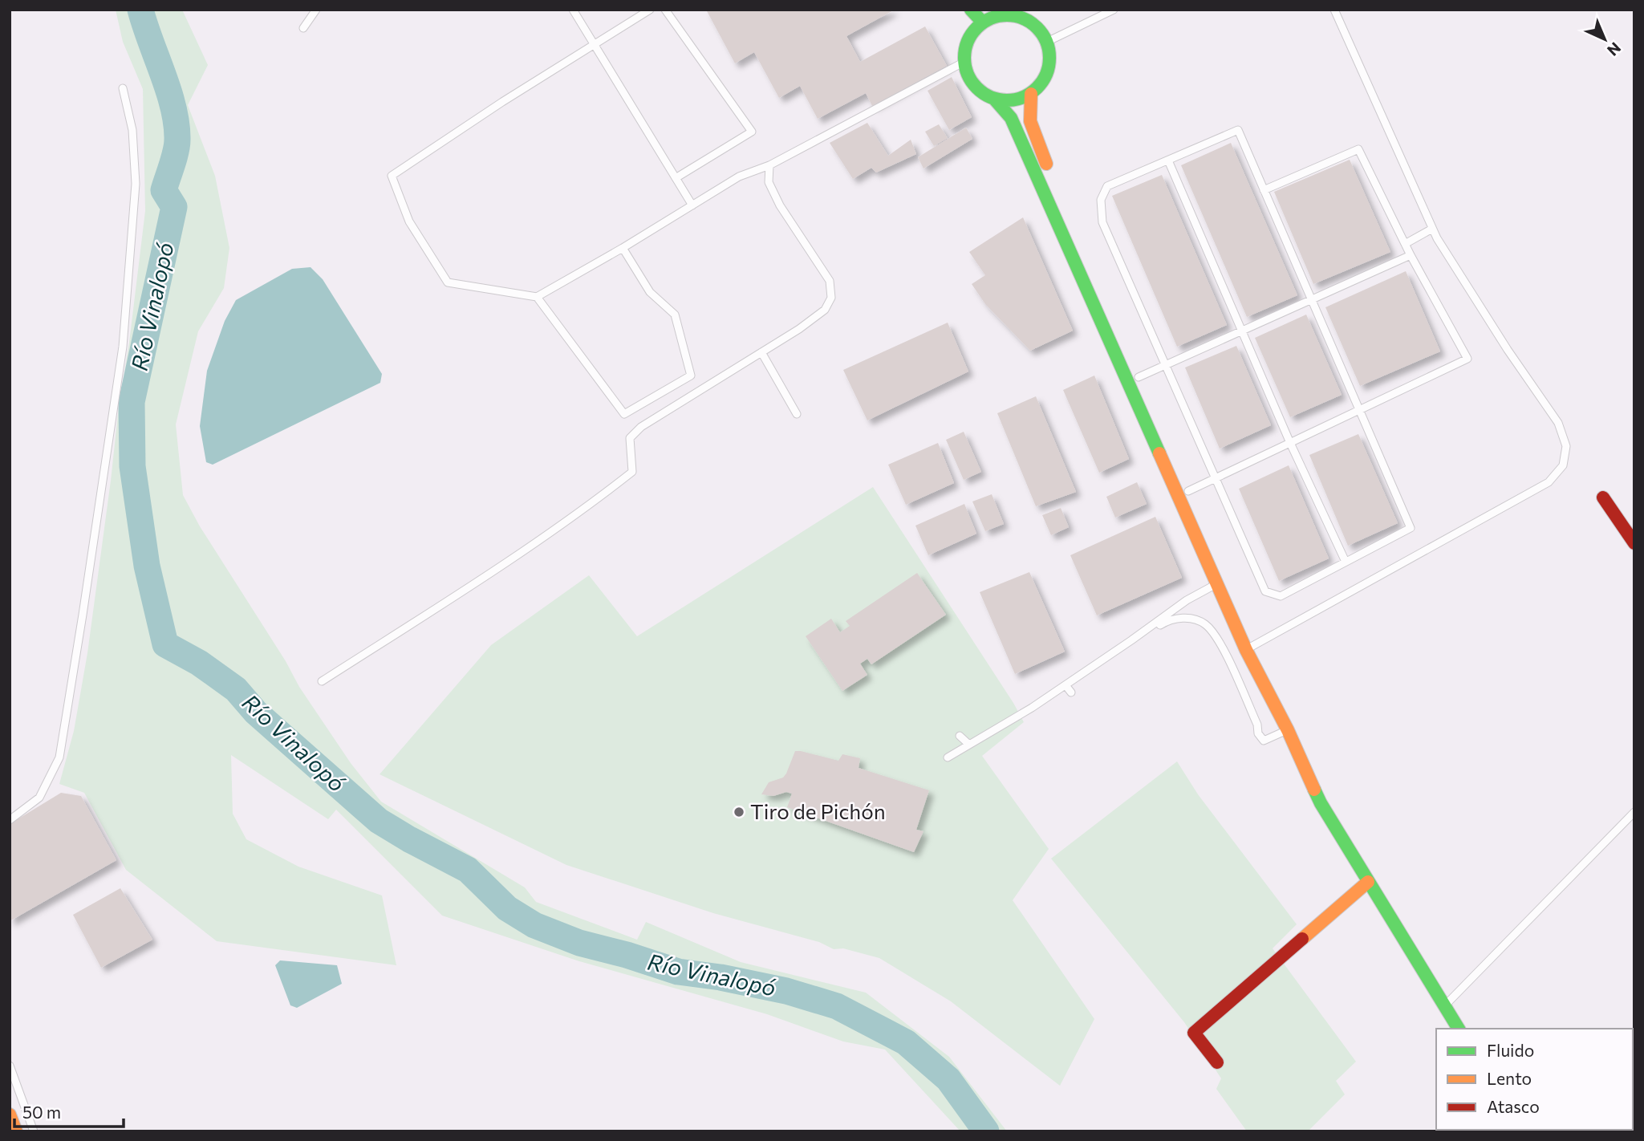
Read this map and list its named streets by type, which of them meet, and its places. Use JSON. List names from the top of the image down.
{
  "water": ["Río Vinalopó"],
  "places": ["Tiro de Pichón"],
  "legend": ["Fluido", "Lento", "Atasco"],
  "scale_bar": "50 m",
  "north": "bottom right"
}
